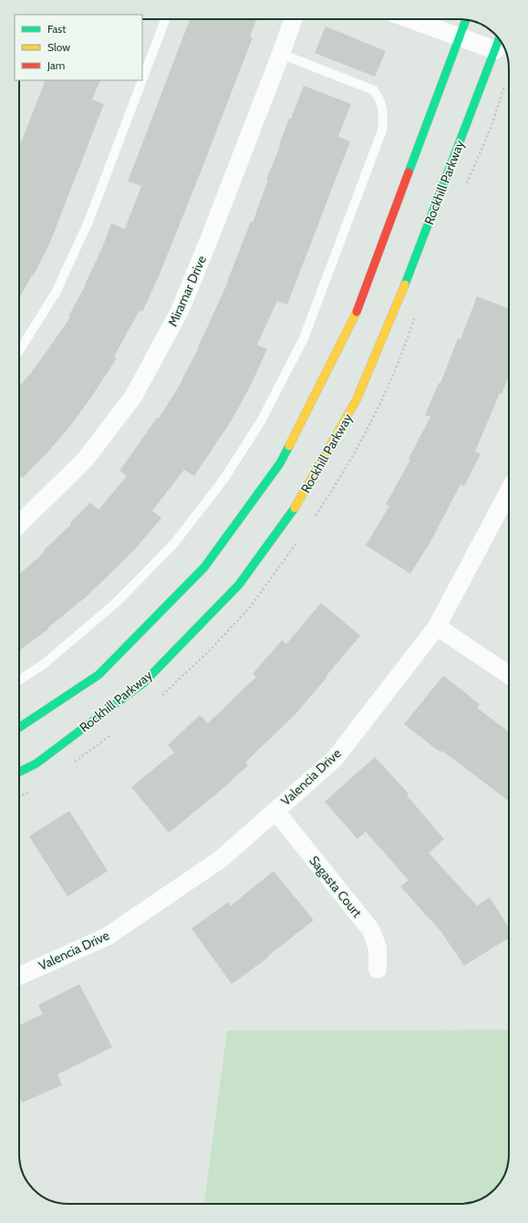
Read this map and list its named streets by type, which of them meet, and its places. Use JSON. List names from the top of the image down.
{
  "streets": {
    "street": [
      "Rockhill Parkway",
      "Miramar Drive",
      "Valencia Drive",
      "Sagasta Court"
    ]
  },
  "crossings": [
    ["Valencia Drive", "Sagasta Court"]
  ],
  "legend": ["Fast", "Slow", "Jam"]
}
